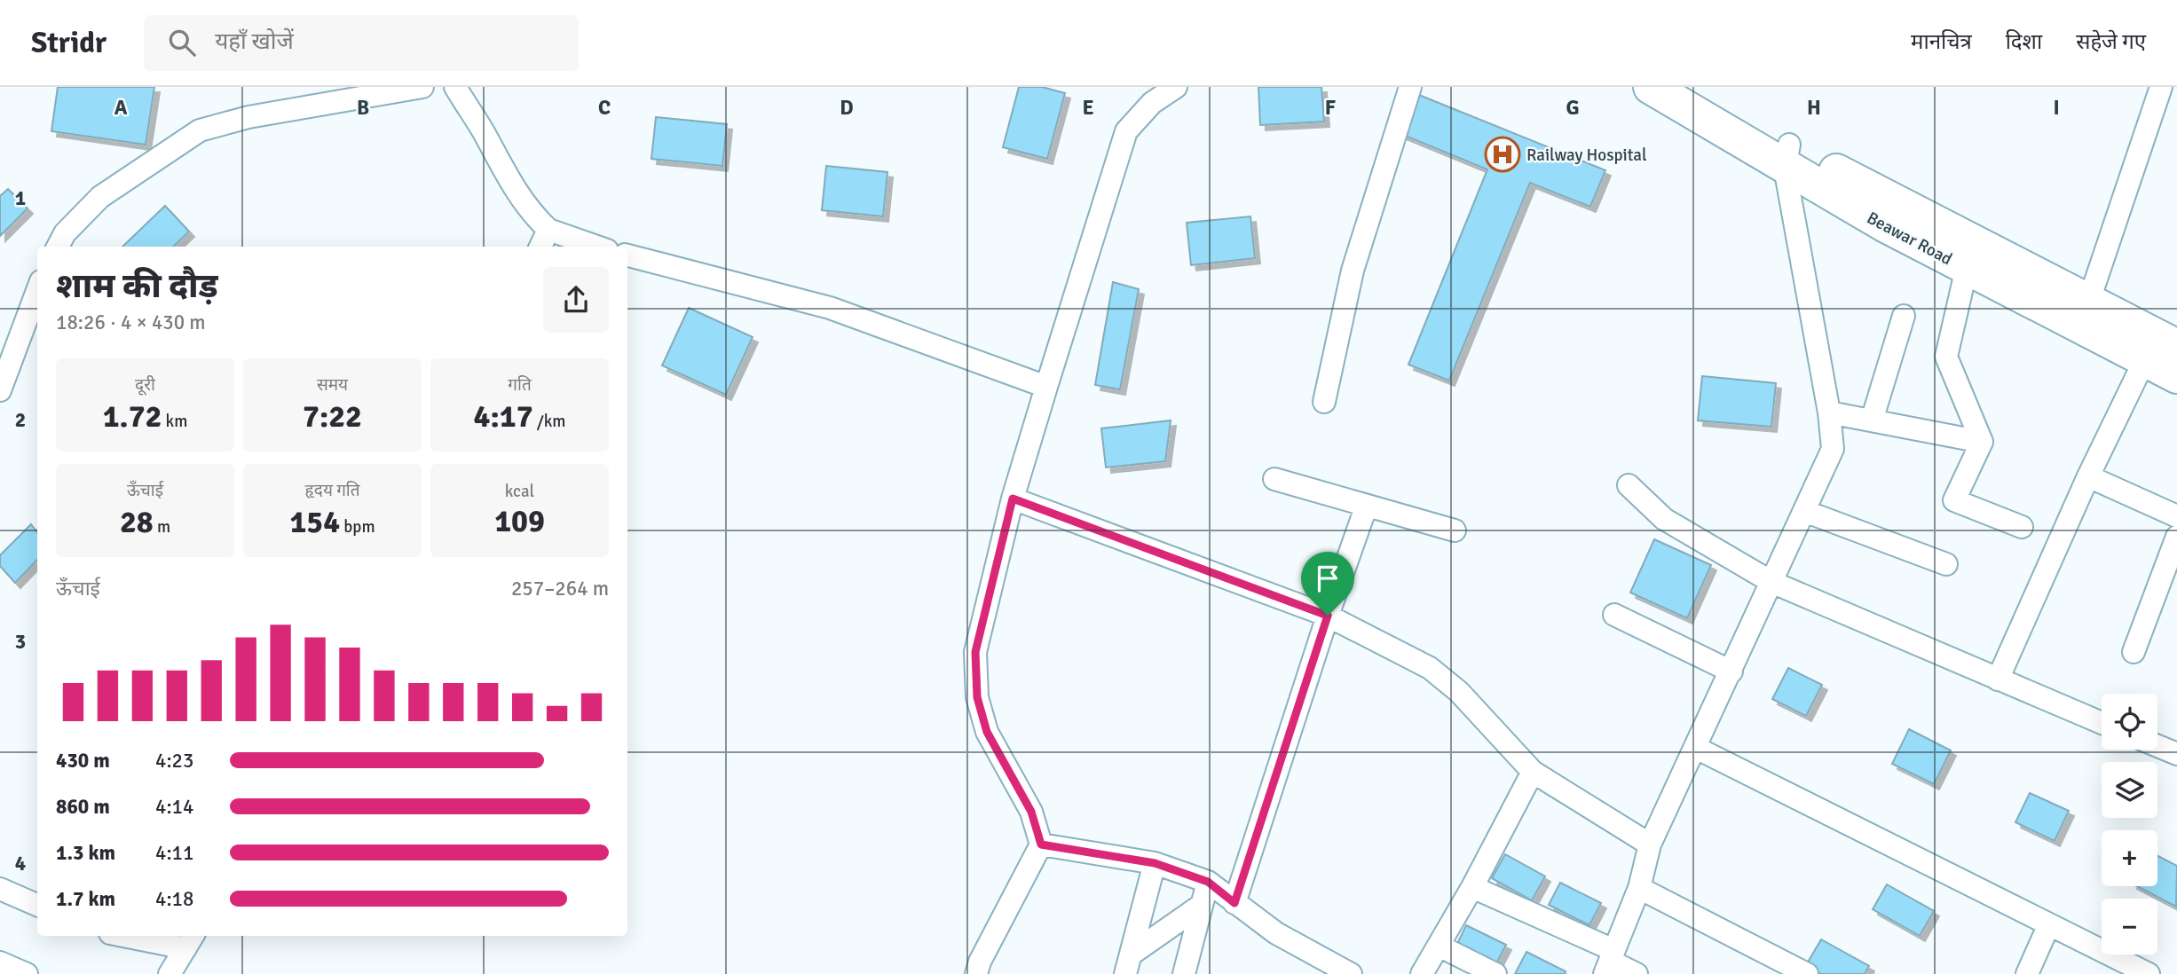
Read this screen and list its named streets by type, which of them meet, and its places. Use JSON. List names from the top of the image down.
{
  "streets": {
    "main road": ["Beawar Road"]
  },
  "places": {
    "hospital": ["Railway Hospital"]
  },
  "page": {
    "header": "Stridr",
    "search": "यहाँ खोजें",
    "nav": ["मानचित्र", "दिशा", "सहेजे गए"],
    "heading": ["शाम की दौड़", "18:26 · 4 × 430 m"],
    "stats": [
      ["दूरी", "1.72 km"],
      ["समय", "7:22"],
      ["गति", "4:17 /km"],
      ["ऊँचाई", "28 m"],
      ["हृदय गति", "154 bpm"],
      ["kcal", "109"]
    ],
    "chart": ["ऊँचाई", "257–264 m"],
    "map_buttons": ["+", "−"],
    "list": [
      {
        "name": "430 m",
        "note": "4:23"
      },
      {
        "name": "860 m",
        "note": "4:14"
      },
      {
        "name": "1.3 km",
        "note": "4:11"
      },
      {
        "name": "1.7 km",
        "note": "4:18"
      }
    ]
  },
  "grid": {
    "columns": [
      "A",
      "B",
      "C",
      "D",
      "E",
      "F",
      "G",
      "H",
      "I"
    ],
    "rows": [
      "1",
      "2",
      "3",
      "4"
    ]
  }
}
